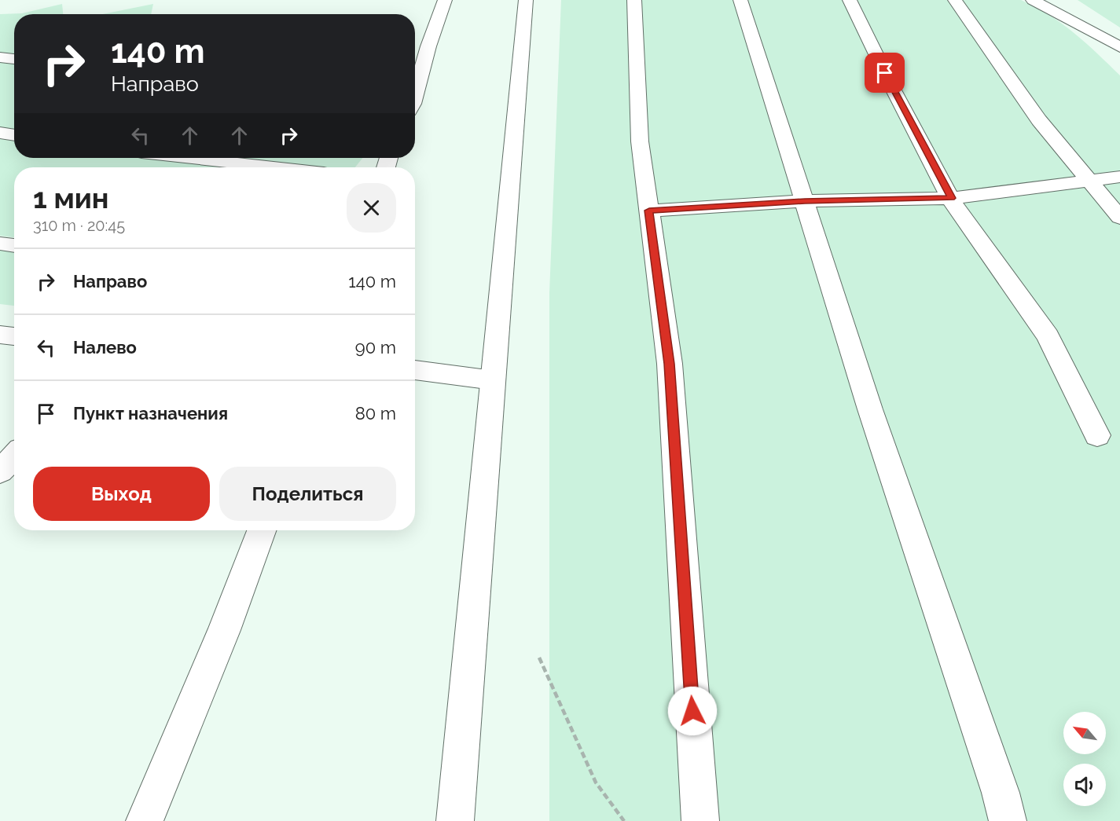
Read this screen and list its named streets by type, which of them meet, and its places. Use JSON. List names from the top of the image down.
{
  "north": "top left",
  "page": {
    "turn": ["140 m", "Направо"],
    "heading": ["1 мин", "310 m · 20:45"],
    "list": [
      {
        "name": "Направо",
        "value": "140 m"
      },
      {
        "name": "Налево",
        "value": "90 m"
      },
      {
        "name": "Пункт назначения",
        "value": "80 m"
      }
    ],
    "buttons": ["Выход", "Поделиться"]
  }
}
